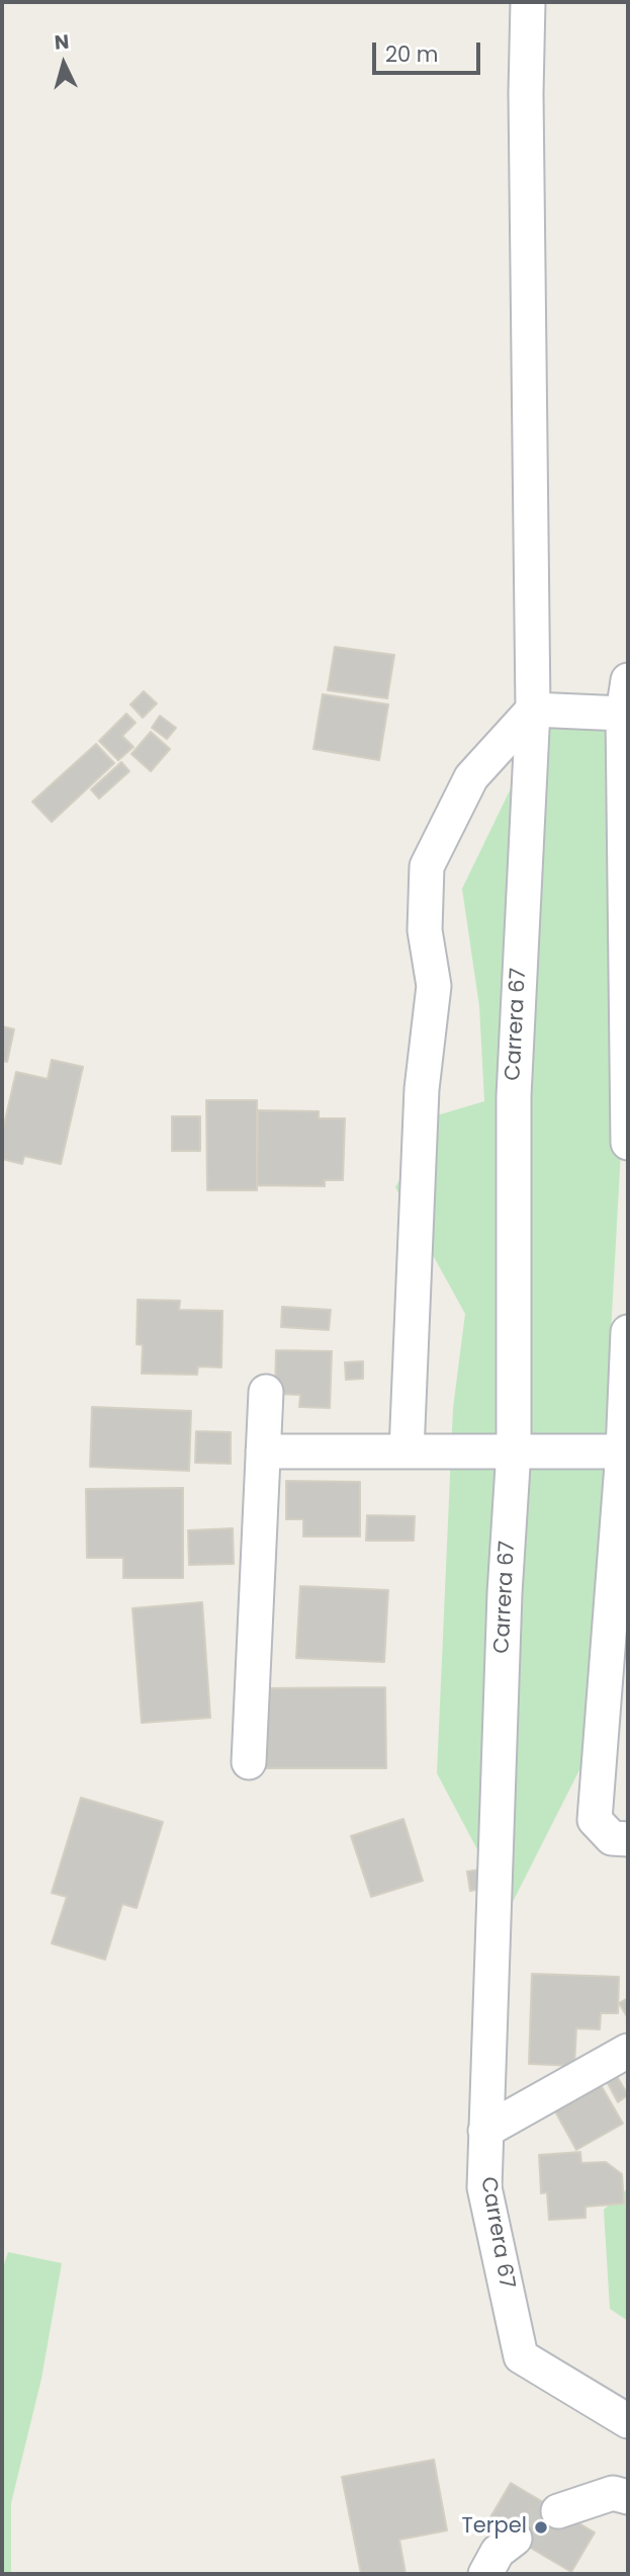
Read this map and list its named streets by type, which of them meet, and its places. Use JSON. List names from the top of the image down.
{
  "streets": {
    "street": ["Carrera 67"]
  },
  "places": ["Terpel"],
  "scale_bar": "20 m",
  "north": "top"
}
